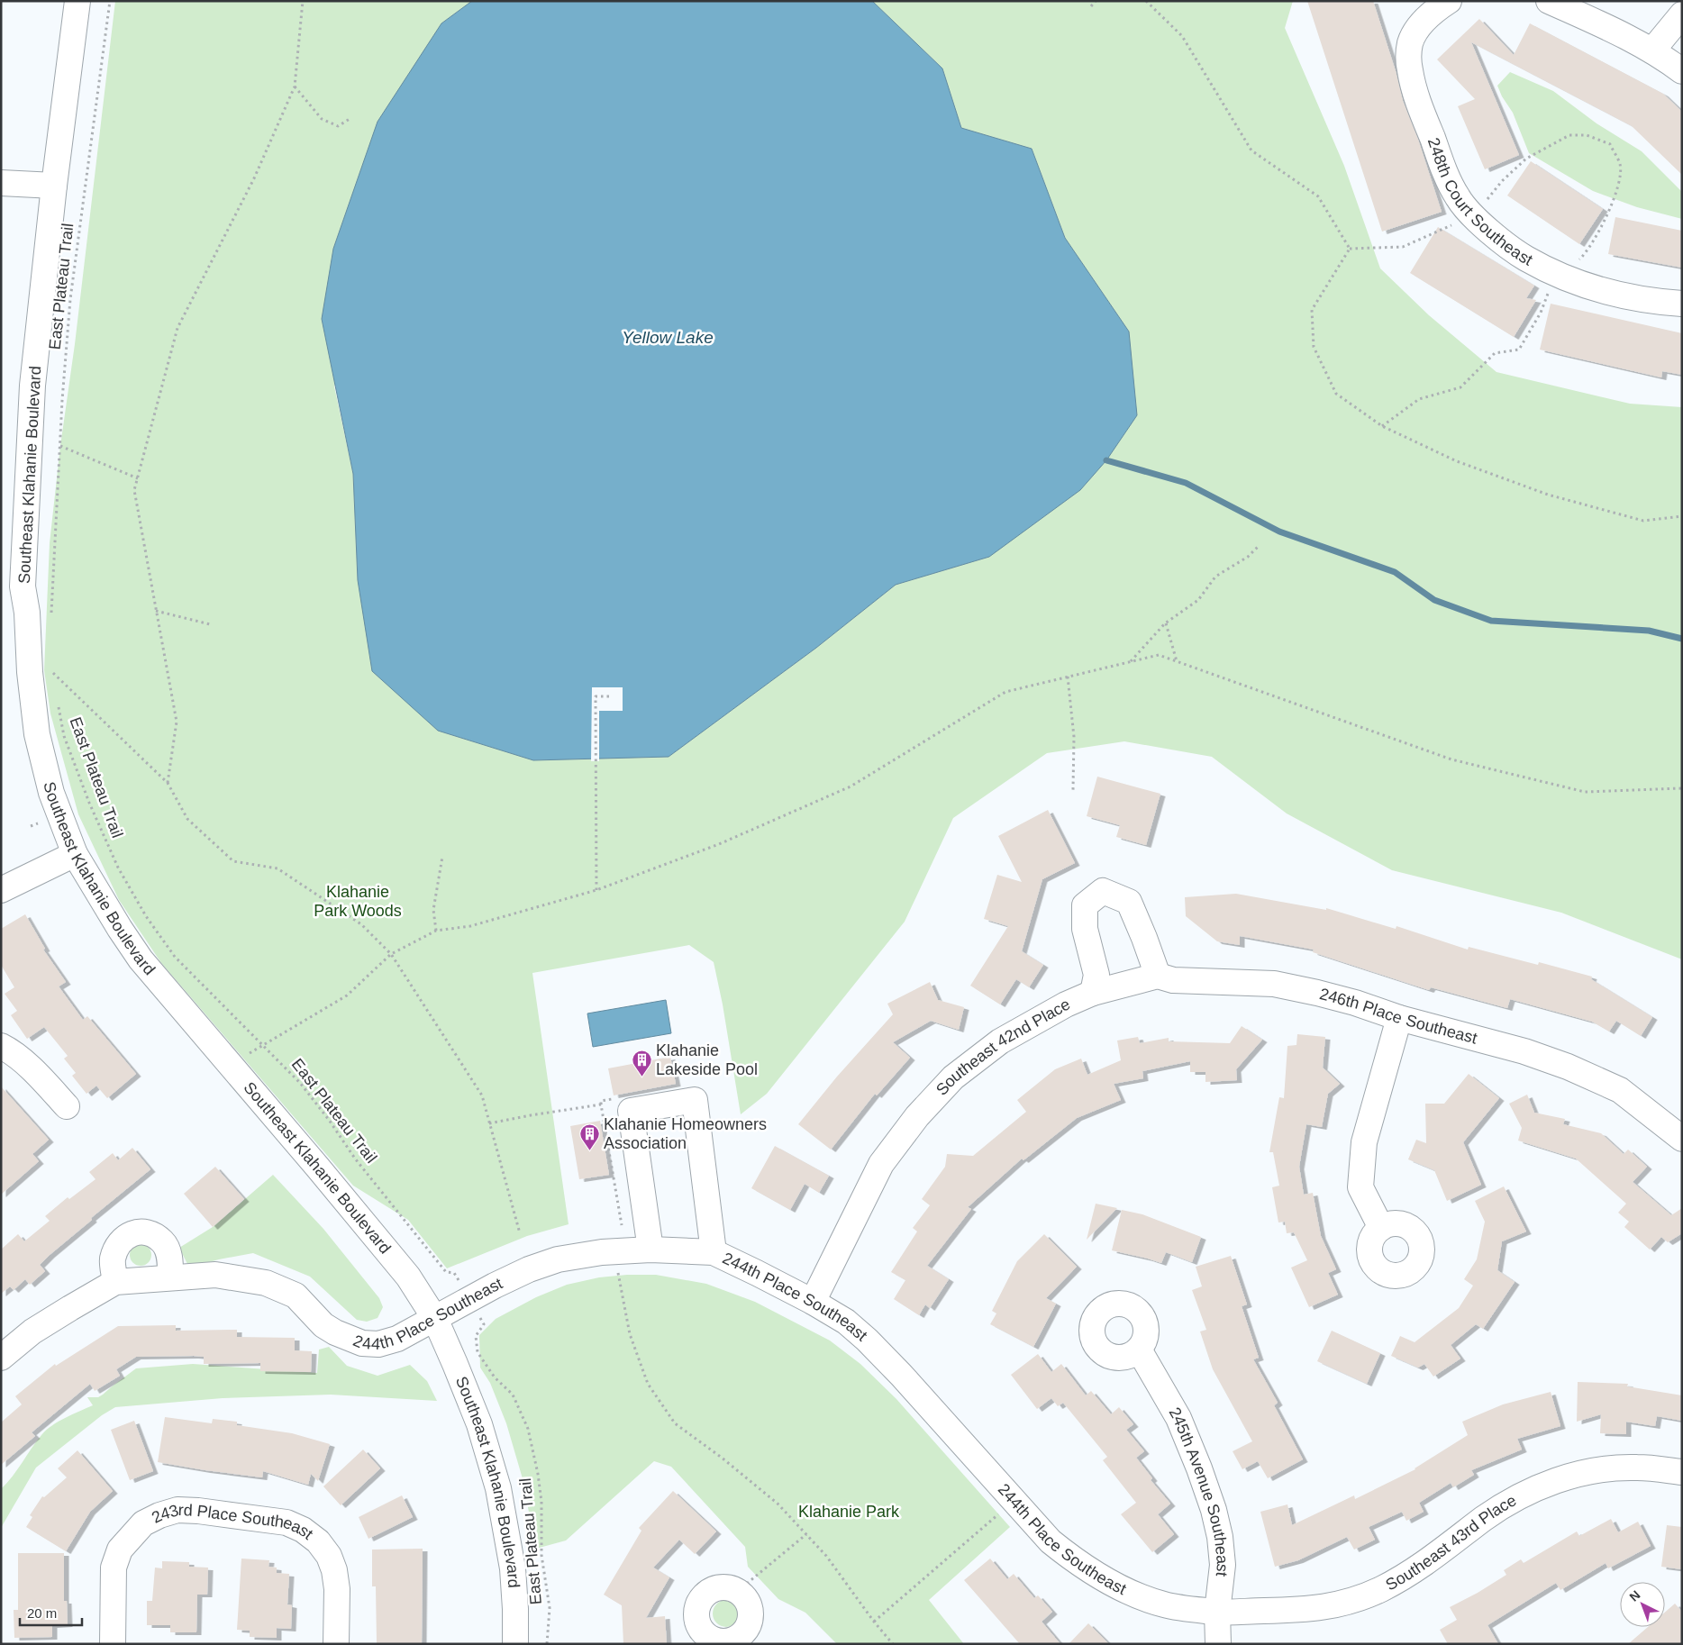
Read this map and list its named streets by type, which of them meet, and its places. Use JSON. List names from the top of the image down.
{
  "streets": {
    "street": [
      "248th Court Southeast",
      "Southeast Klahanie Boulevard",
      "246th Place Southeast",
      "Southeast 42nd Place",
      "244th Place Southeast",
      "245th Avenue Southeast",
      "243rd Place Southeast",
      "Southeast 43rd Place"
    ],
    "path": ["East Plateau Trail"]
  },
  "crossings": [
    ["Southeast Klahanie Boulevard", "244th Place Southeast"],
    ["246th Place Southeast", "Southeast 42nd Place"],
    ["Southeast 42nd Place", "244th Place Southeast"],
    ["244th Place Southeast", "245th Avenue Southeast"],
    ["244th Place Southeast", "Southeast 43rd Place"],
    ["245th Avenue Southeast", "Southeast 43rd Place"]
  ],
  "water": ["Yellow Lake"],
  "parks": ["Klahanie Park Woods", "Klahanie Park"],
  "places": {
    "building": ["Klahanie Lakeside Pool", "Klahanie Homeowners Association"]
  },
  "scale_bar": "20 m",
  "north": "top left"
}
